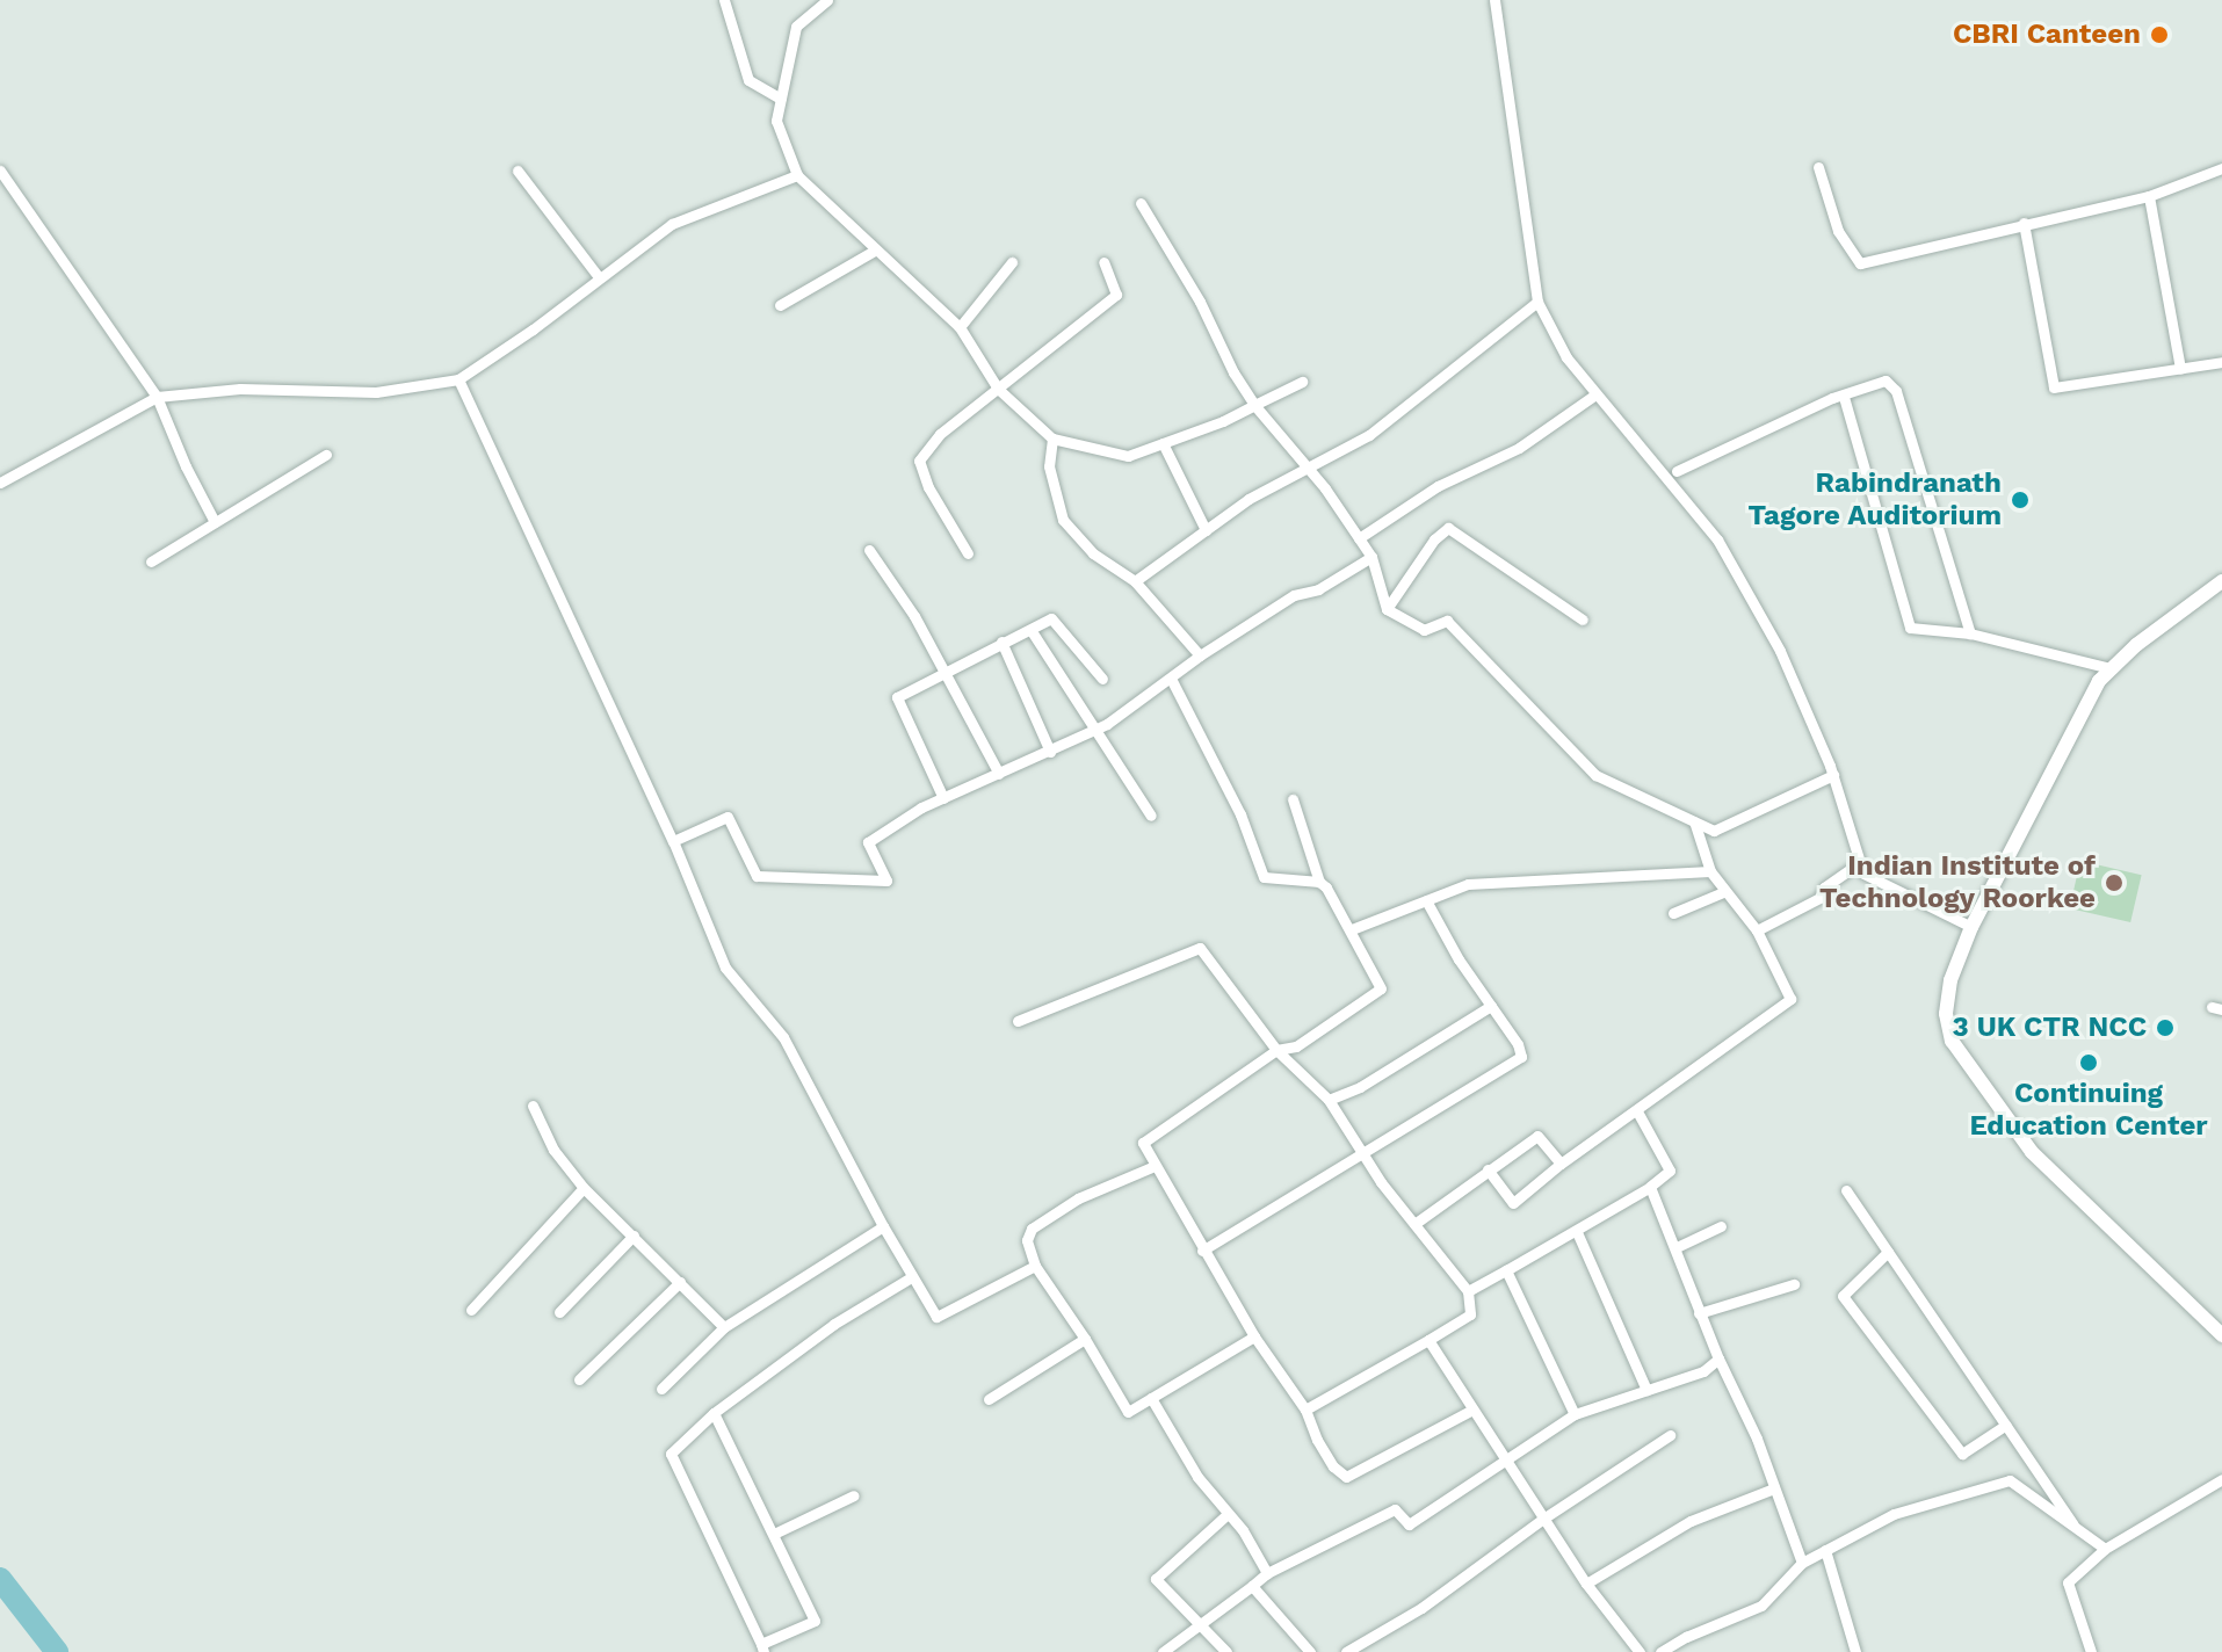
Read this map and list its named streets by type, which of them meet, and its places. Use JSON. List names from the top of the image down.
{
  "places": [
    "CBRI Canteen",
    "Rabindranath Tagore Auditorium",
    "Indian Institute of Technology Roorkee",
    "3 UK CTR NCC",
    "Continuing Education Center"
  ]
}
